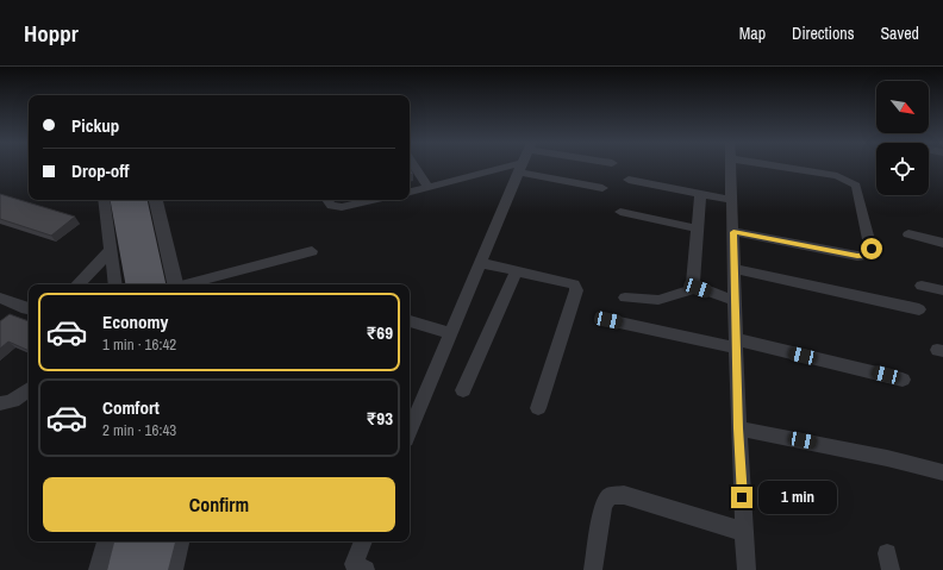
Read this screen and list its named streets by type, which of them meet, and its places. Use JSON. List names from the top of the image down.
{
  "north": "bottom right",
  "page": {
    "header": "Hoppr",
    "nav": ["Map", "Directions", "Saved"],
    "banner": ["Pickup", "Drop-off"],
    "list": [
      {
        "name": "Economy",
        "note": "1 min · 16:42",
        "value": "₹69"
      },
      {
        "name": "Comfort",
        "note": "2 min · 16:43",
        "value": "₹93"
      }
    ],
    "buttons": "Confirm",
    "bubble": "1 min"
  }
}
